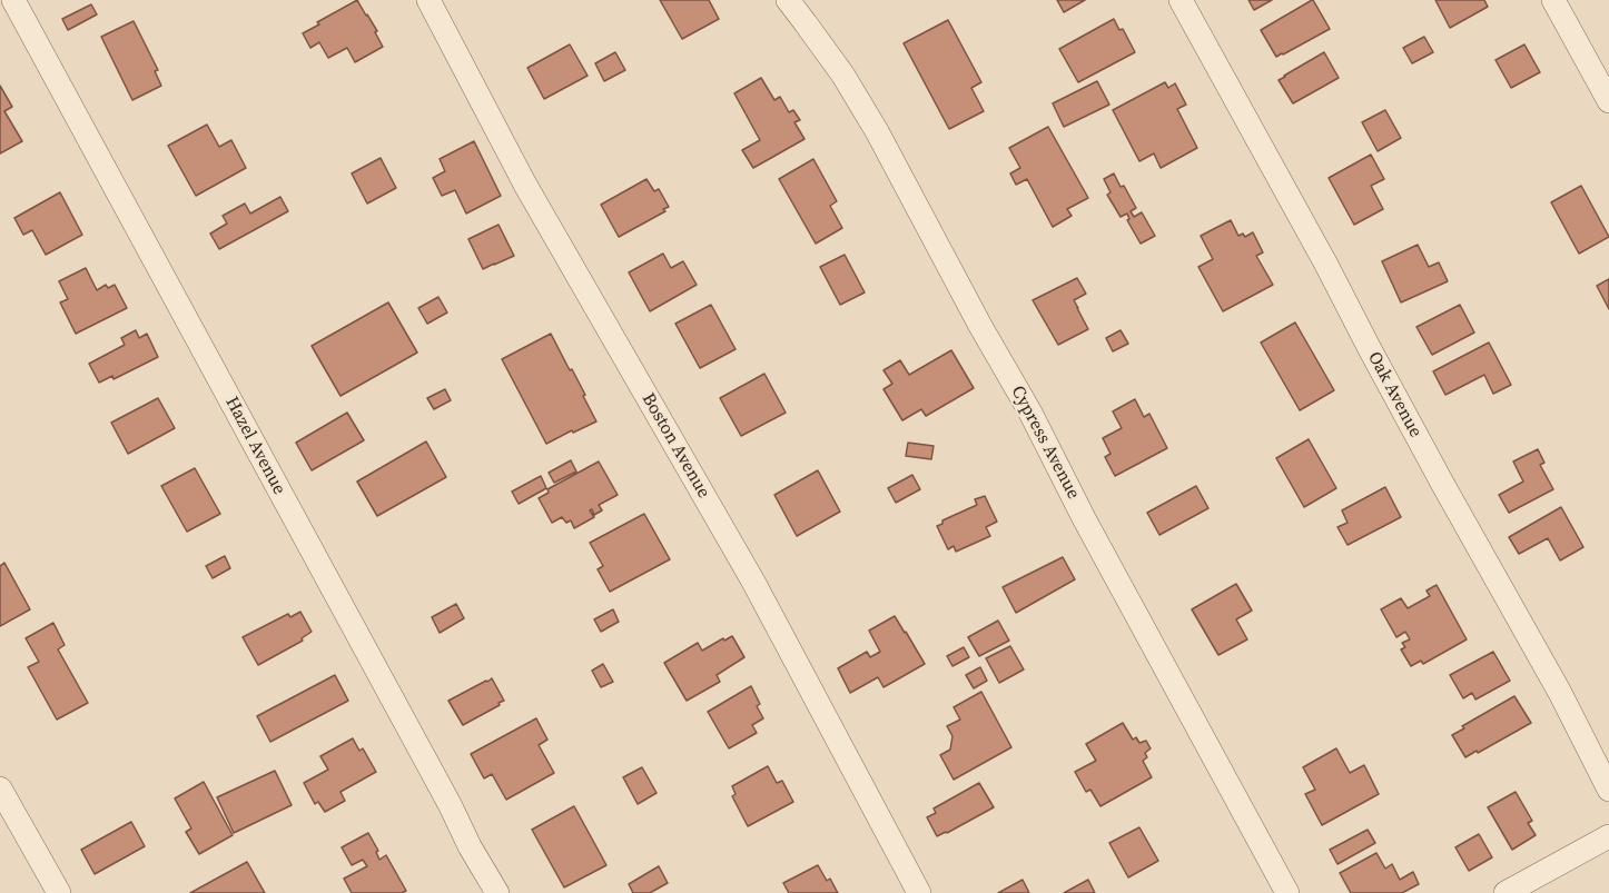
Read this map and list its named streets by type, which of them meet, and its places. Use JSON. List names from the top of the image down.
{
  "streets": {
    "street": [
      "Oak Avenue",
      "Cypress Avenue",
      "Hazel Avenue",
      "Boston Avenue"
    ]
  }
}
